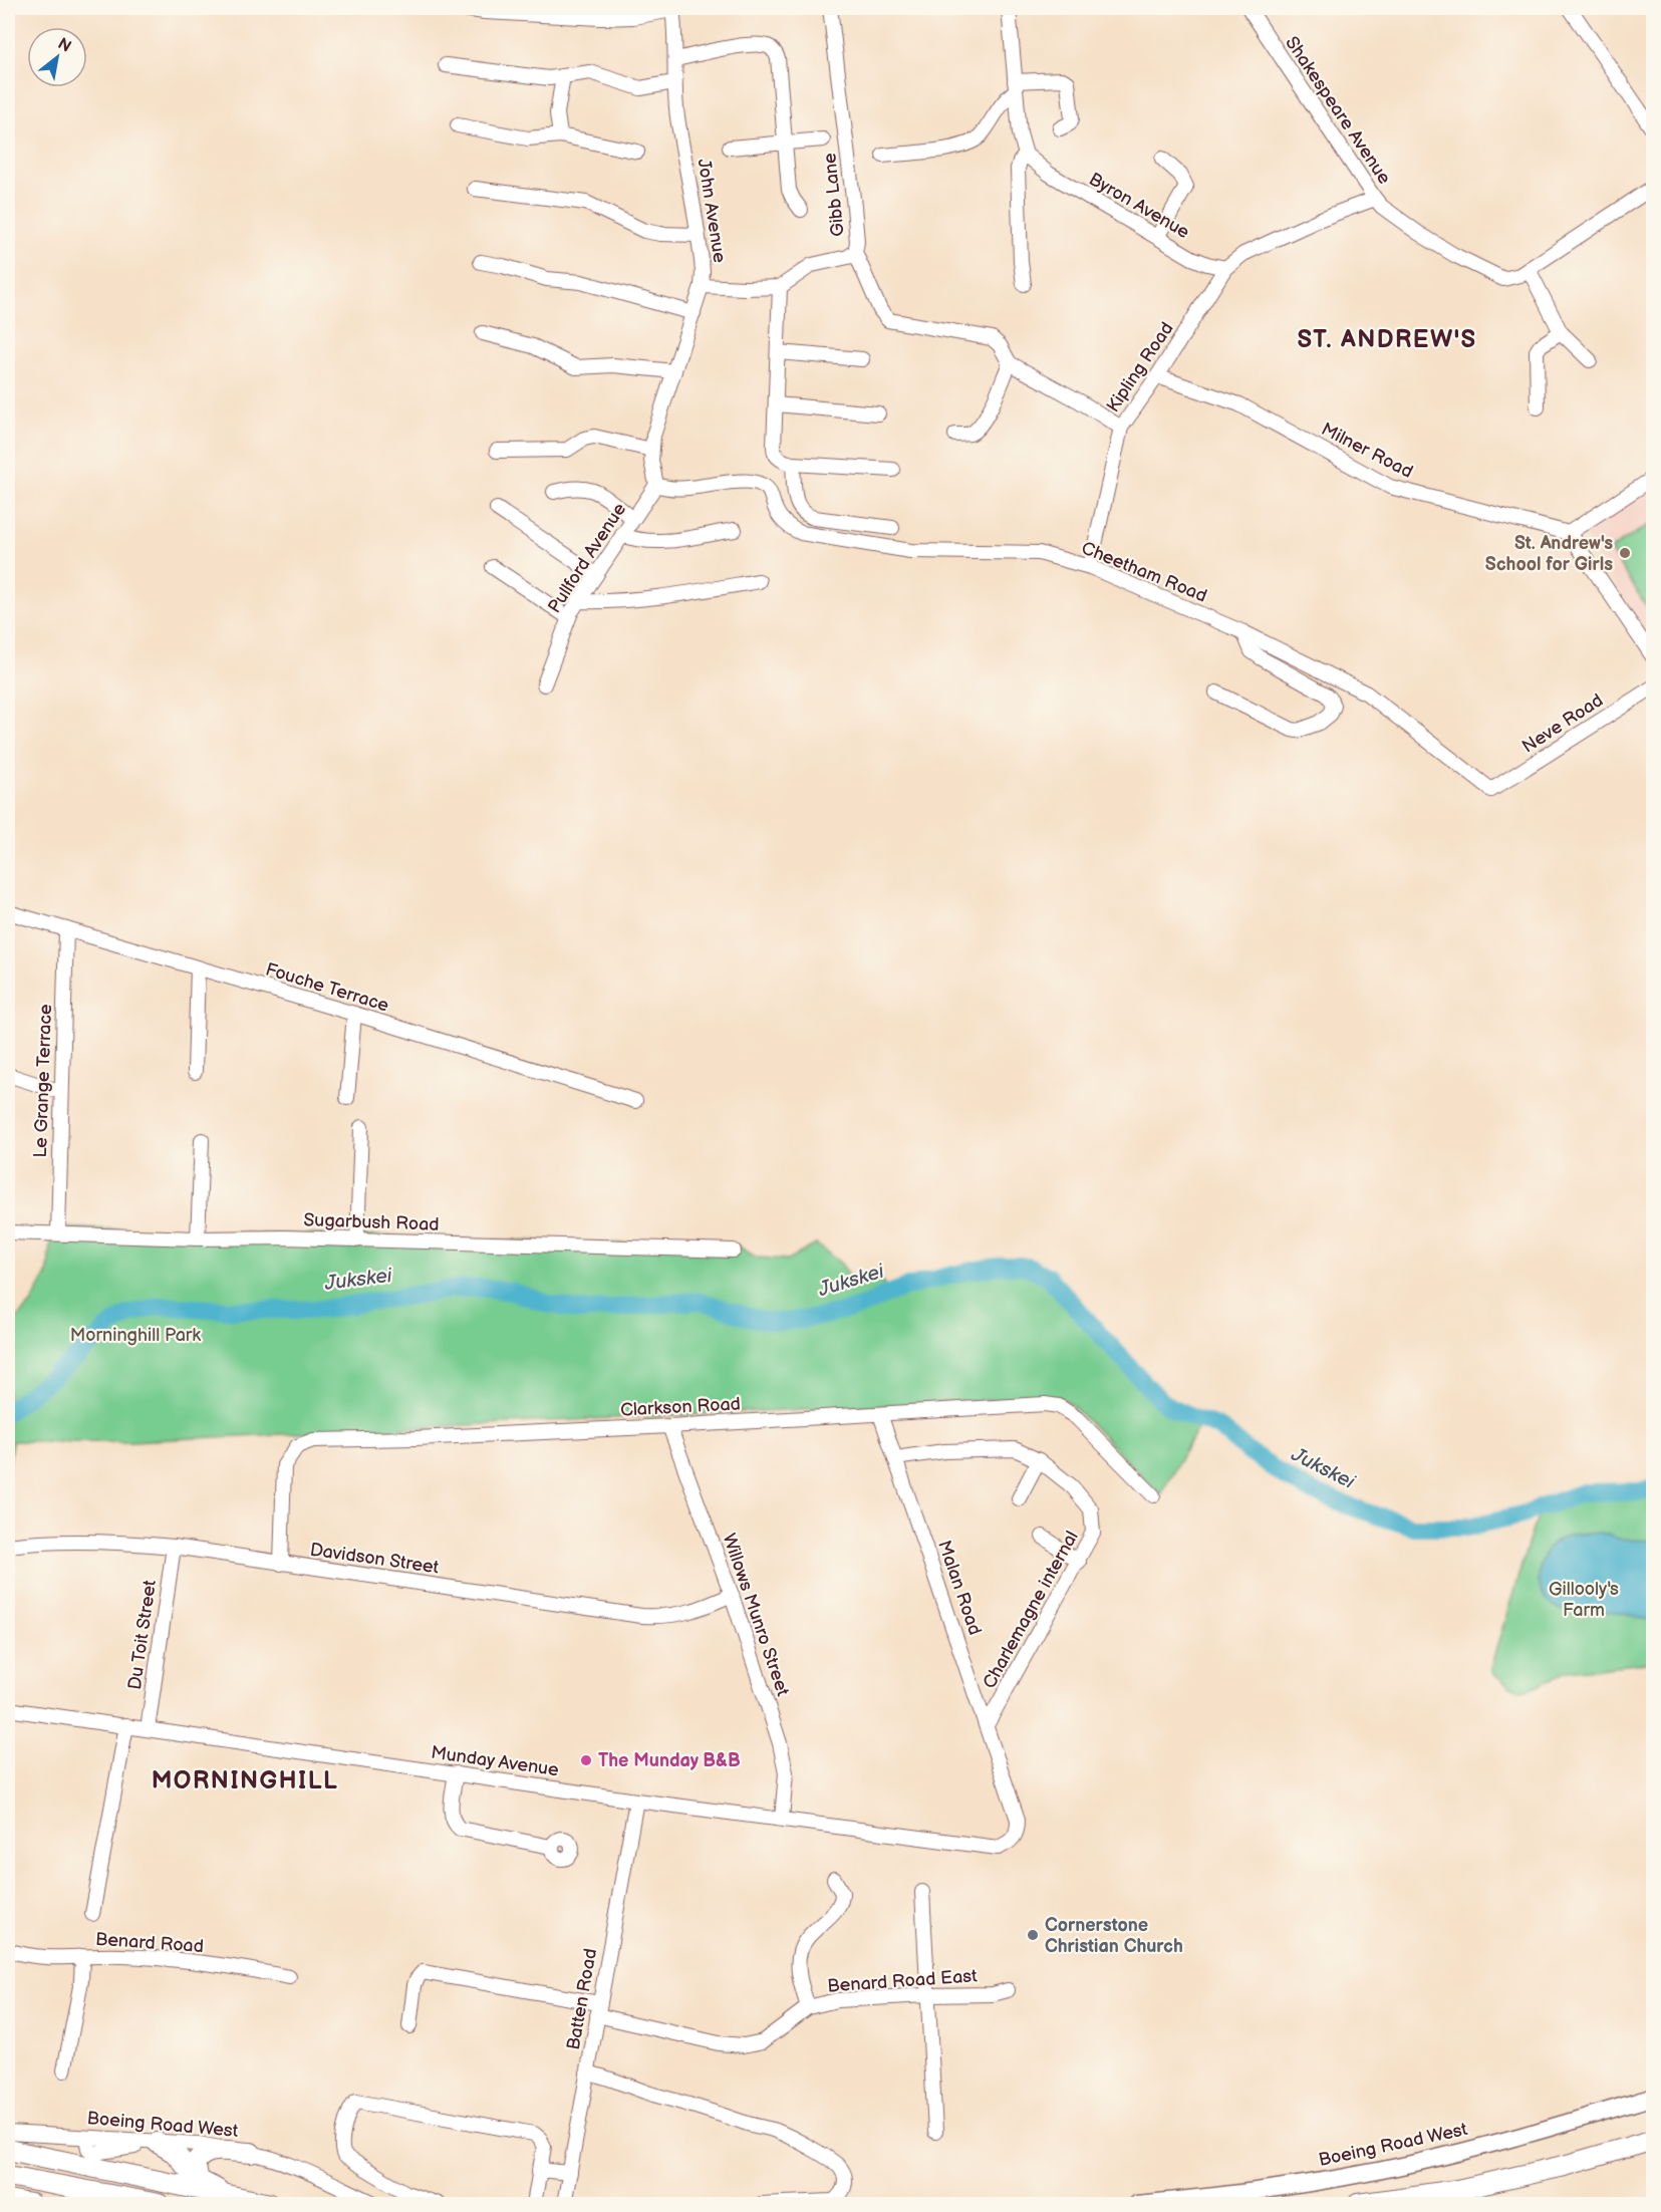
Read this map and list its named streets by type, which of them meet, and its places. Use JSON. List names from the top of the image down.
{
  "streets": {
    "main road": ["Boeing Road West"],
    "street": [
      "Shakespeare Avenue",
      "Gibb Lane",
      "Byron Avenue",
      "John Avenue",
      "Kipling Road",
      "Milner Road",
      "Pullford Avenue",
      "Cheetham Road",
      "Neve Road",
      "Fouche Terrace",
      "Le Grange Terrace",
      "Sugarbush Road",
      "Clarkson Road",
      "Davidson Street",
      "Malan Road",
      "Charlemagne internal",
      "Willows Munro Street",
      "Du Toit Street",
      "Munday Avenue",
      "Benard Road",
      "Benard Road East",
      "Batten Road"
    ]
  },
  "crossings": [
    ["Byron Avenue", "Kipling Road"],
    ["John Avenue", "Pullford Avenue"],
    ["John Avenue", "Cheetham Road"],
    ["Kipling Road", "Milner Road"],
    ["Kipling Road", "Cheetham Road"],
    ["Pullford Avenue", "Cheetham Road"],
    ["Cheetham Road", "Neve Road"],
    ["Fouche Terrace", "Le Grange Terrace"],
    ["Le Grange Terrace", "Sugarbush Road"],
    ["Clarkson Road", "Davidson Street"],
    ["Clarkson Road", "Malan Road"],
    ["Clarkson Road", "Willows Munro Street"],
    ["Davidson Street", "Willows Munro Street"],
    ["Davidson Street", "Du Toit Street"],
    ["Malan Road", "Charlemagne internal"],
    ["Malan Road", "Munday Avenue"],
    ["Willows Munro Street", "Munday Avenue"],
    ["Du Toit Street", "Munday Avenue"],
    ["Munday Avenue", "Batten Road"],
    ["Benard Road East", "Batten Road"]
  ],
  "districts": ["ST. ANDREW'S", "MORNINGHILL"],
  "water": ["Jukskei"],
  "parks": ["Morninghill Park", "Gillooly's Farm"],
  "places": ["St. Andrew's School for Girls", "The Munday B&B", "Cornerstone Christian Church"],
  "north": "top right"
}
